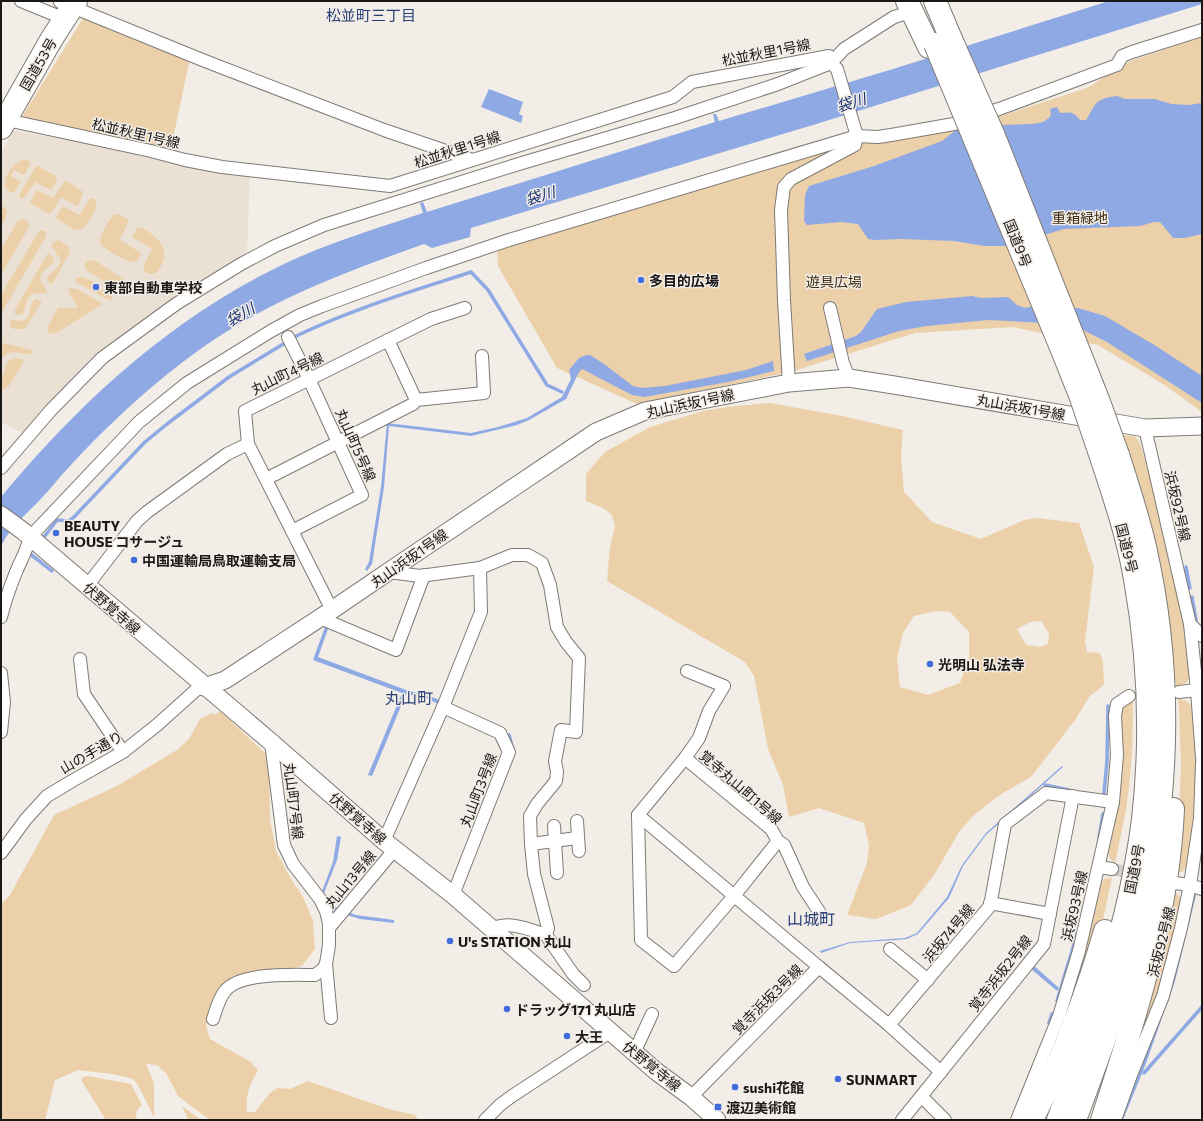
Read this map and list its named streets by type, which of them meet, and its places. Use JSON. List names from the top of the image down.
{
  "streets": {
    "highway": ["国道53号", "国道9号"],
    "street": [
      "松並秋里1号線",
      "丸山町4号線",
      "丸山浜坂1号線",
      "丸山町5号線",
      "浜坂92号線",
      "伏野覚寺線",
      "山の手通り",
      "覚寺丸山町1号線",
      "丸山町3号線",
      "丸山町7号線",
      "丸山13号線",
      "浜坂93号線",
      "浜坂74号線",
      "覚寺浜坂2号線",
      "覚寺浜坂3号線"
    ]
  },
  "crossings": [
    ["松並秋里1号線", "国道53号"],
    ["丸山町4号線", "丸山浜坂1号線"],
    ["丸山町4号線", "丸山町5号線"],
    ["丸山浜坂1号線", "浜坂92号線"],
    ["丸山浜坂1号線", "伏野覚寺線"],
    ["丸山浜坂1号線", "山の手通り"],
    ["伏野覚寺線", "山の手通り"],
    ["伏野覚寺線", "丸山町3号線"],
    ["伏野覚寺線", "丸山町7号線"],
    ["伏野覚寺線", "丸山13号線"],
    ["伏野覚寺線", "覚寺浜坂3号線"],
    ["丸山町7号線", "丸山13号線"],
    ["浜坂93号線", "浜坂74号線"],
    ["浜坂74号線", "覚寺浜坂2号線"],
    ["浜坂74号線", "覚寺浜坂3号線"],
    ["覚寺浜坂2号線", "覚寺浜坂3号線"]
  ],
  "districts": ["松並町三丁目", "丸山町", "山城町"],
  "water": ["袋川"],
  "parks": ["重箱緑地", "遊具広場"],
  "places": {
    "other": [
      "多目的広場",
      "東部自動車学校",
      "BEAUTY HOUSE コサージュ",
      "中国運輸局鳥取運輸支局",
      "光明山 弘法寺",
      "U's STATION 丸山",
      "ドラッグ171 丸山店",
      "大王",
      "SUNMART",
      "sushi花館"
    ],
    "transit": ["渡辺美術館"]
  }
}
